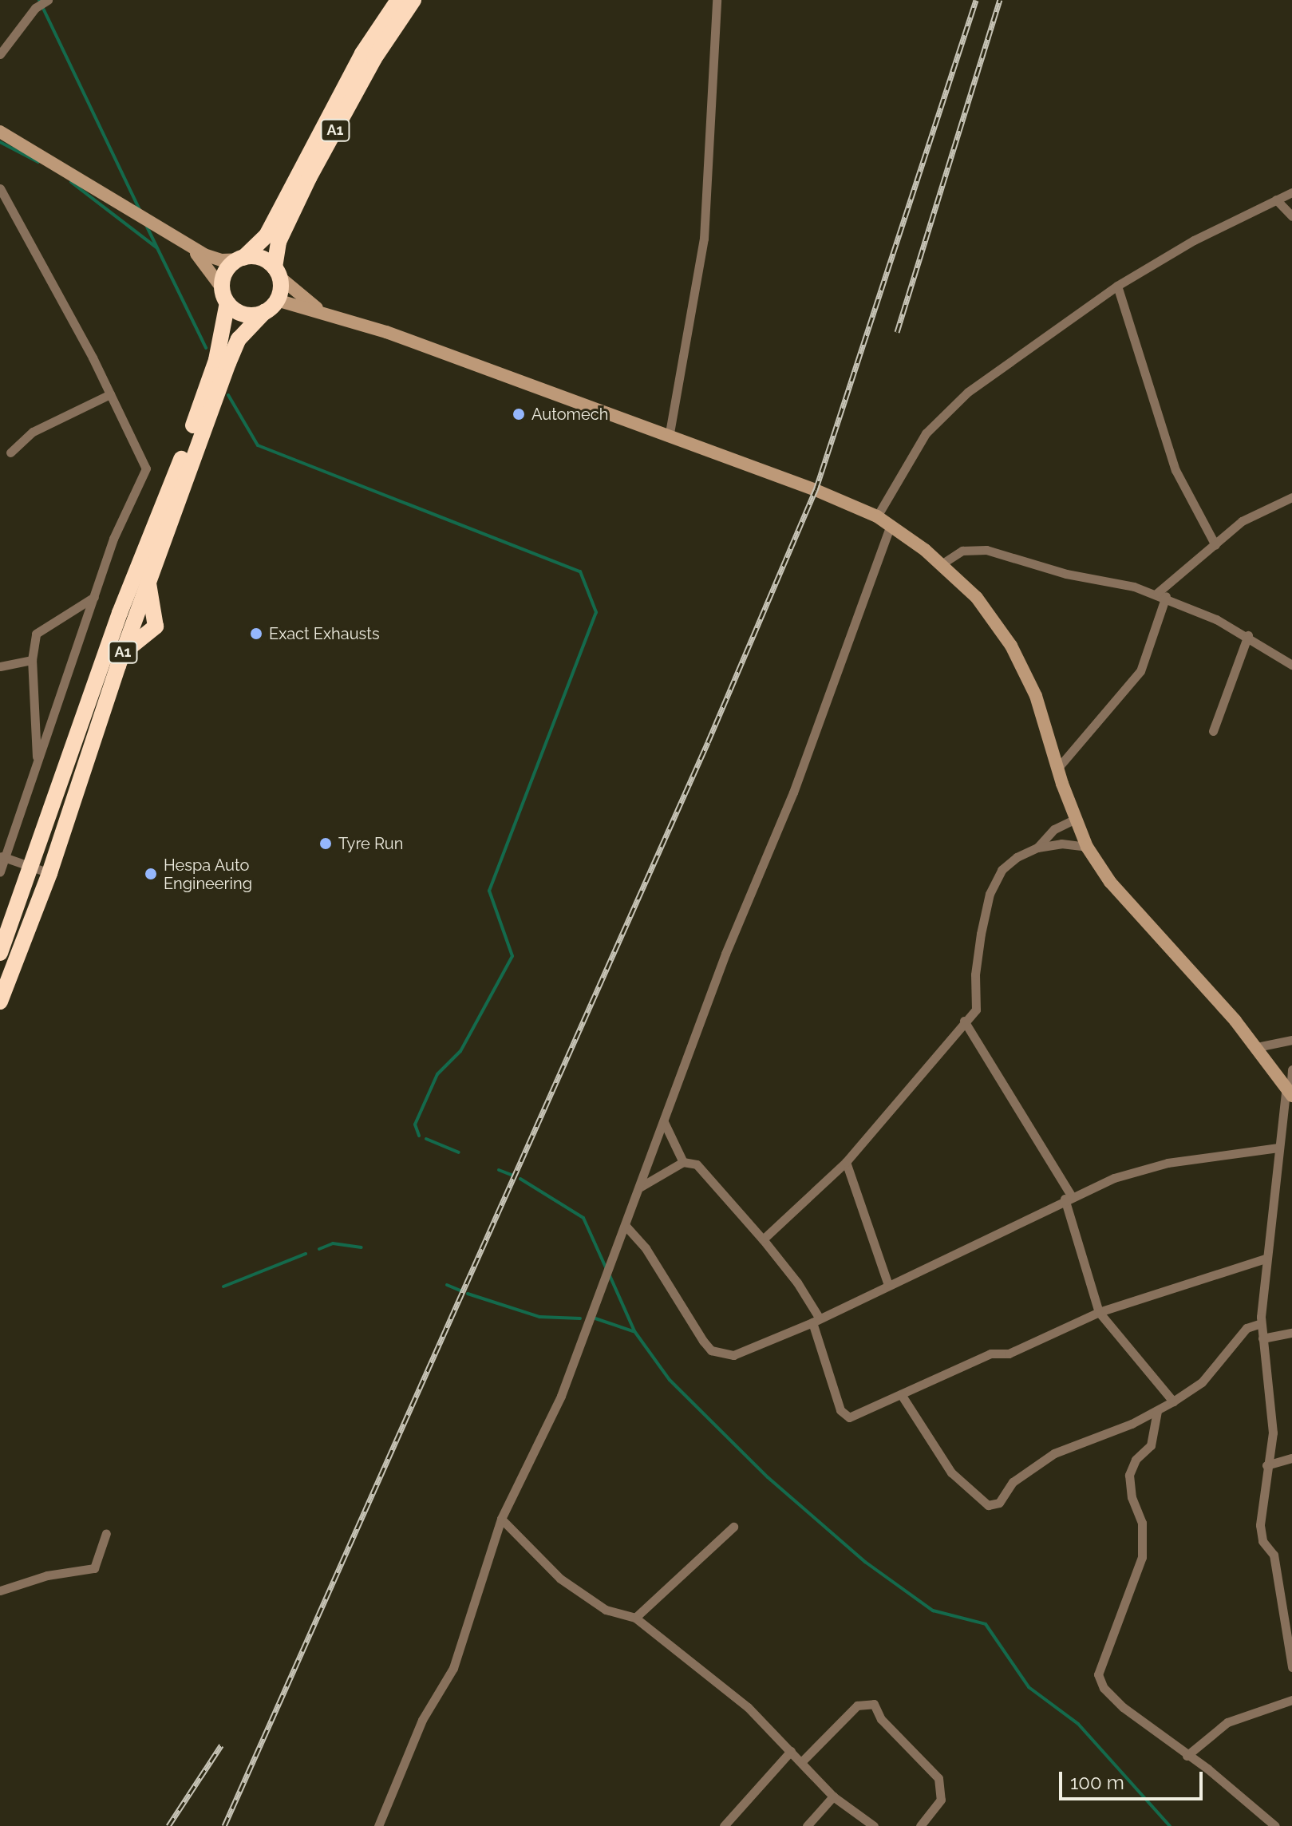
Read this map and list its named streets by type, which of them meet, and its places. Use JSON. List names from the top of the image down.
{
  "streets": {
    "highway": ["A1"]
  },
  "places": [
    "Automech",
    "Exact Exhausts",
    "Tyre Run",
    "Hespa Auto Engineering"
  ],
  "scale_bar": "100 m"
}
